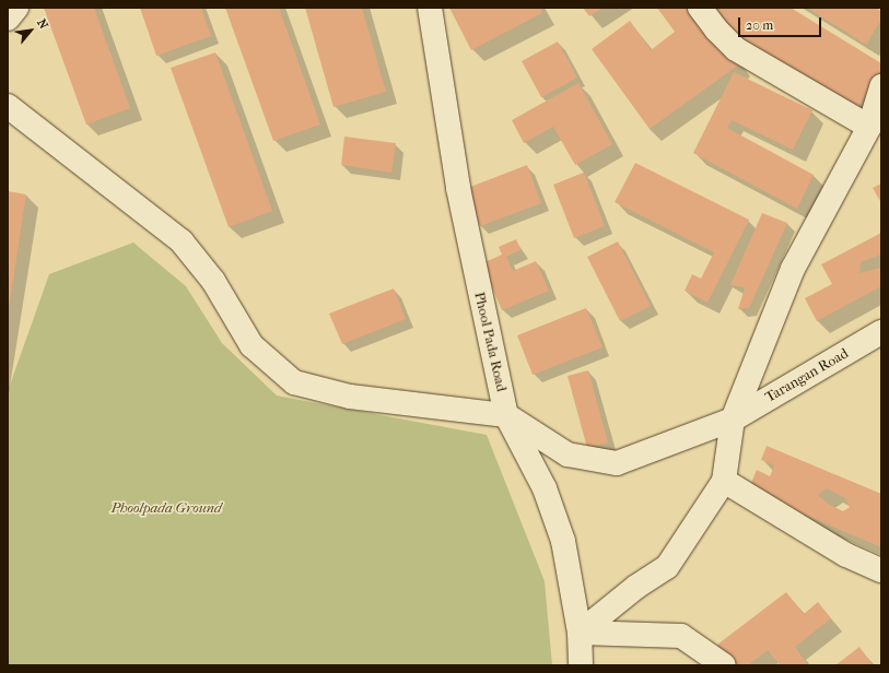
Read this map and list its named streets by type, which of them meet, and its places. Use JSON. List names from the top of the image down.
{
  "streets": {
    "street": ["Phool Pada Road", "Tarangan Road"]
  },
  "crossings": [
    ["Phool Pada Road", "Tarangan Road"]
  ],
  "parks": ["Phoolpada Ground"],
  "scale_bar": "20 m",
  "north": "top right"
}
